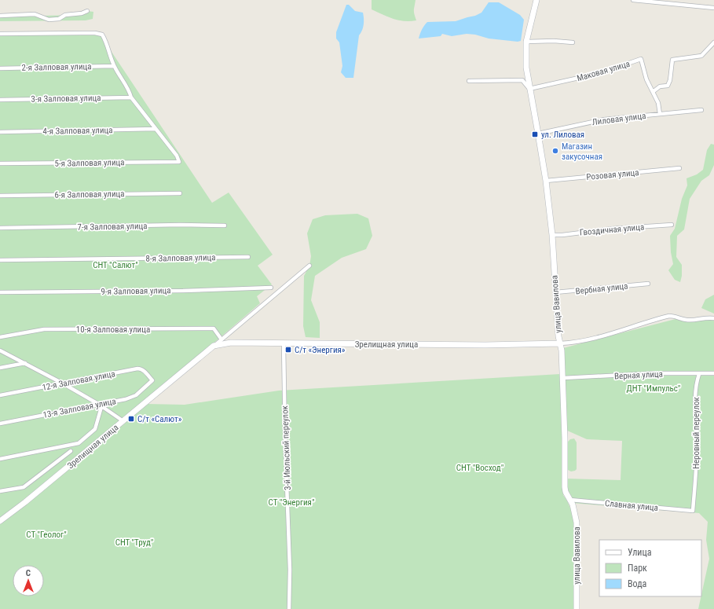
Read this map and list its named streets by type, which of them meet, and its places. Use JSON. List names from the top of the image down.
{
  "streets": {
    "street": [
      "2-я Залповая улица",
      "Маковая улица",
      "3-я Залповая улица",
      "Лиловая улица",
      "4-я Залповая улица",
      "5-я Залповая улица",
      "Розовая улица",
      "6-я Залповая улица",
      "7-я Залповая улица",
      "Гвоздичная улица",
      "8-я Залповая улица",
      "Вербная улица",
      "9-я Залповая улица",
      "улица Вавилова",
      "10-я Залповая улица",
      "Зрелищная улица",
      "Верная улица",
      "12-я Залповая улица",
      "13-я Залповая улица",
      "Неровный переулок",
      "3-й Июльский переулок",
      "Славная улица"
    ]
  },
  "crossings": [
    ["Маковая улица", "Лиловая улица"],
    ["Маковая улица", "улица Вавилова"],
    ["Лиловая улица", "улица Вавилова"],
    ["4-я Залповая улица", "5-я Залповая улица"],
    ["Розовая улица", "улица Вавилова"],
    ["Гвоздичная улица", "улица Вавилова"],
    ["Вербная улица", "улица Вавилова"],
    ["улица Вавилова", "Зрелищная улица"],
    ["улица Вавилова", "Верная улица"],
    ["улица Вавилова", "Славная улица"],
    ["10-я Залповая улица", "Зрелищная улица"],
    ["Зрелищная улица", "3-й Июльский переулок"],
    ["Верная улица", "Неровный переулок"],
    ["12-я Залповая улица", "13-я Залповая улица"],
    ["Неровный переулок", "Славная улица"]
  ],
  "parks": [
    "СНТ \"Салют\"",
    "ДНТ \"Импульс\"",
    "СНТ \"Восход\"",
    "СТ \"Энергия\"",
    "СТ \"Геолог\"",
    "СНТ \"Труд\""
  ],
  "places": {
    "transit": ["ул. Лиловая", "С/т «Энергия»", "С/т «Салют»"],
    "other": ["Магазин закусочная"]
  },
  "legend": ["Улица", "Парк", "Вода"],
  "north": "top"
}
